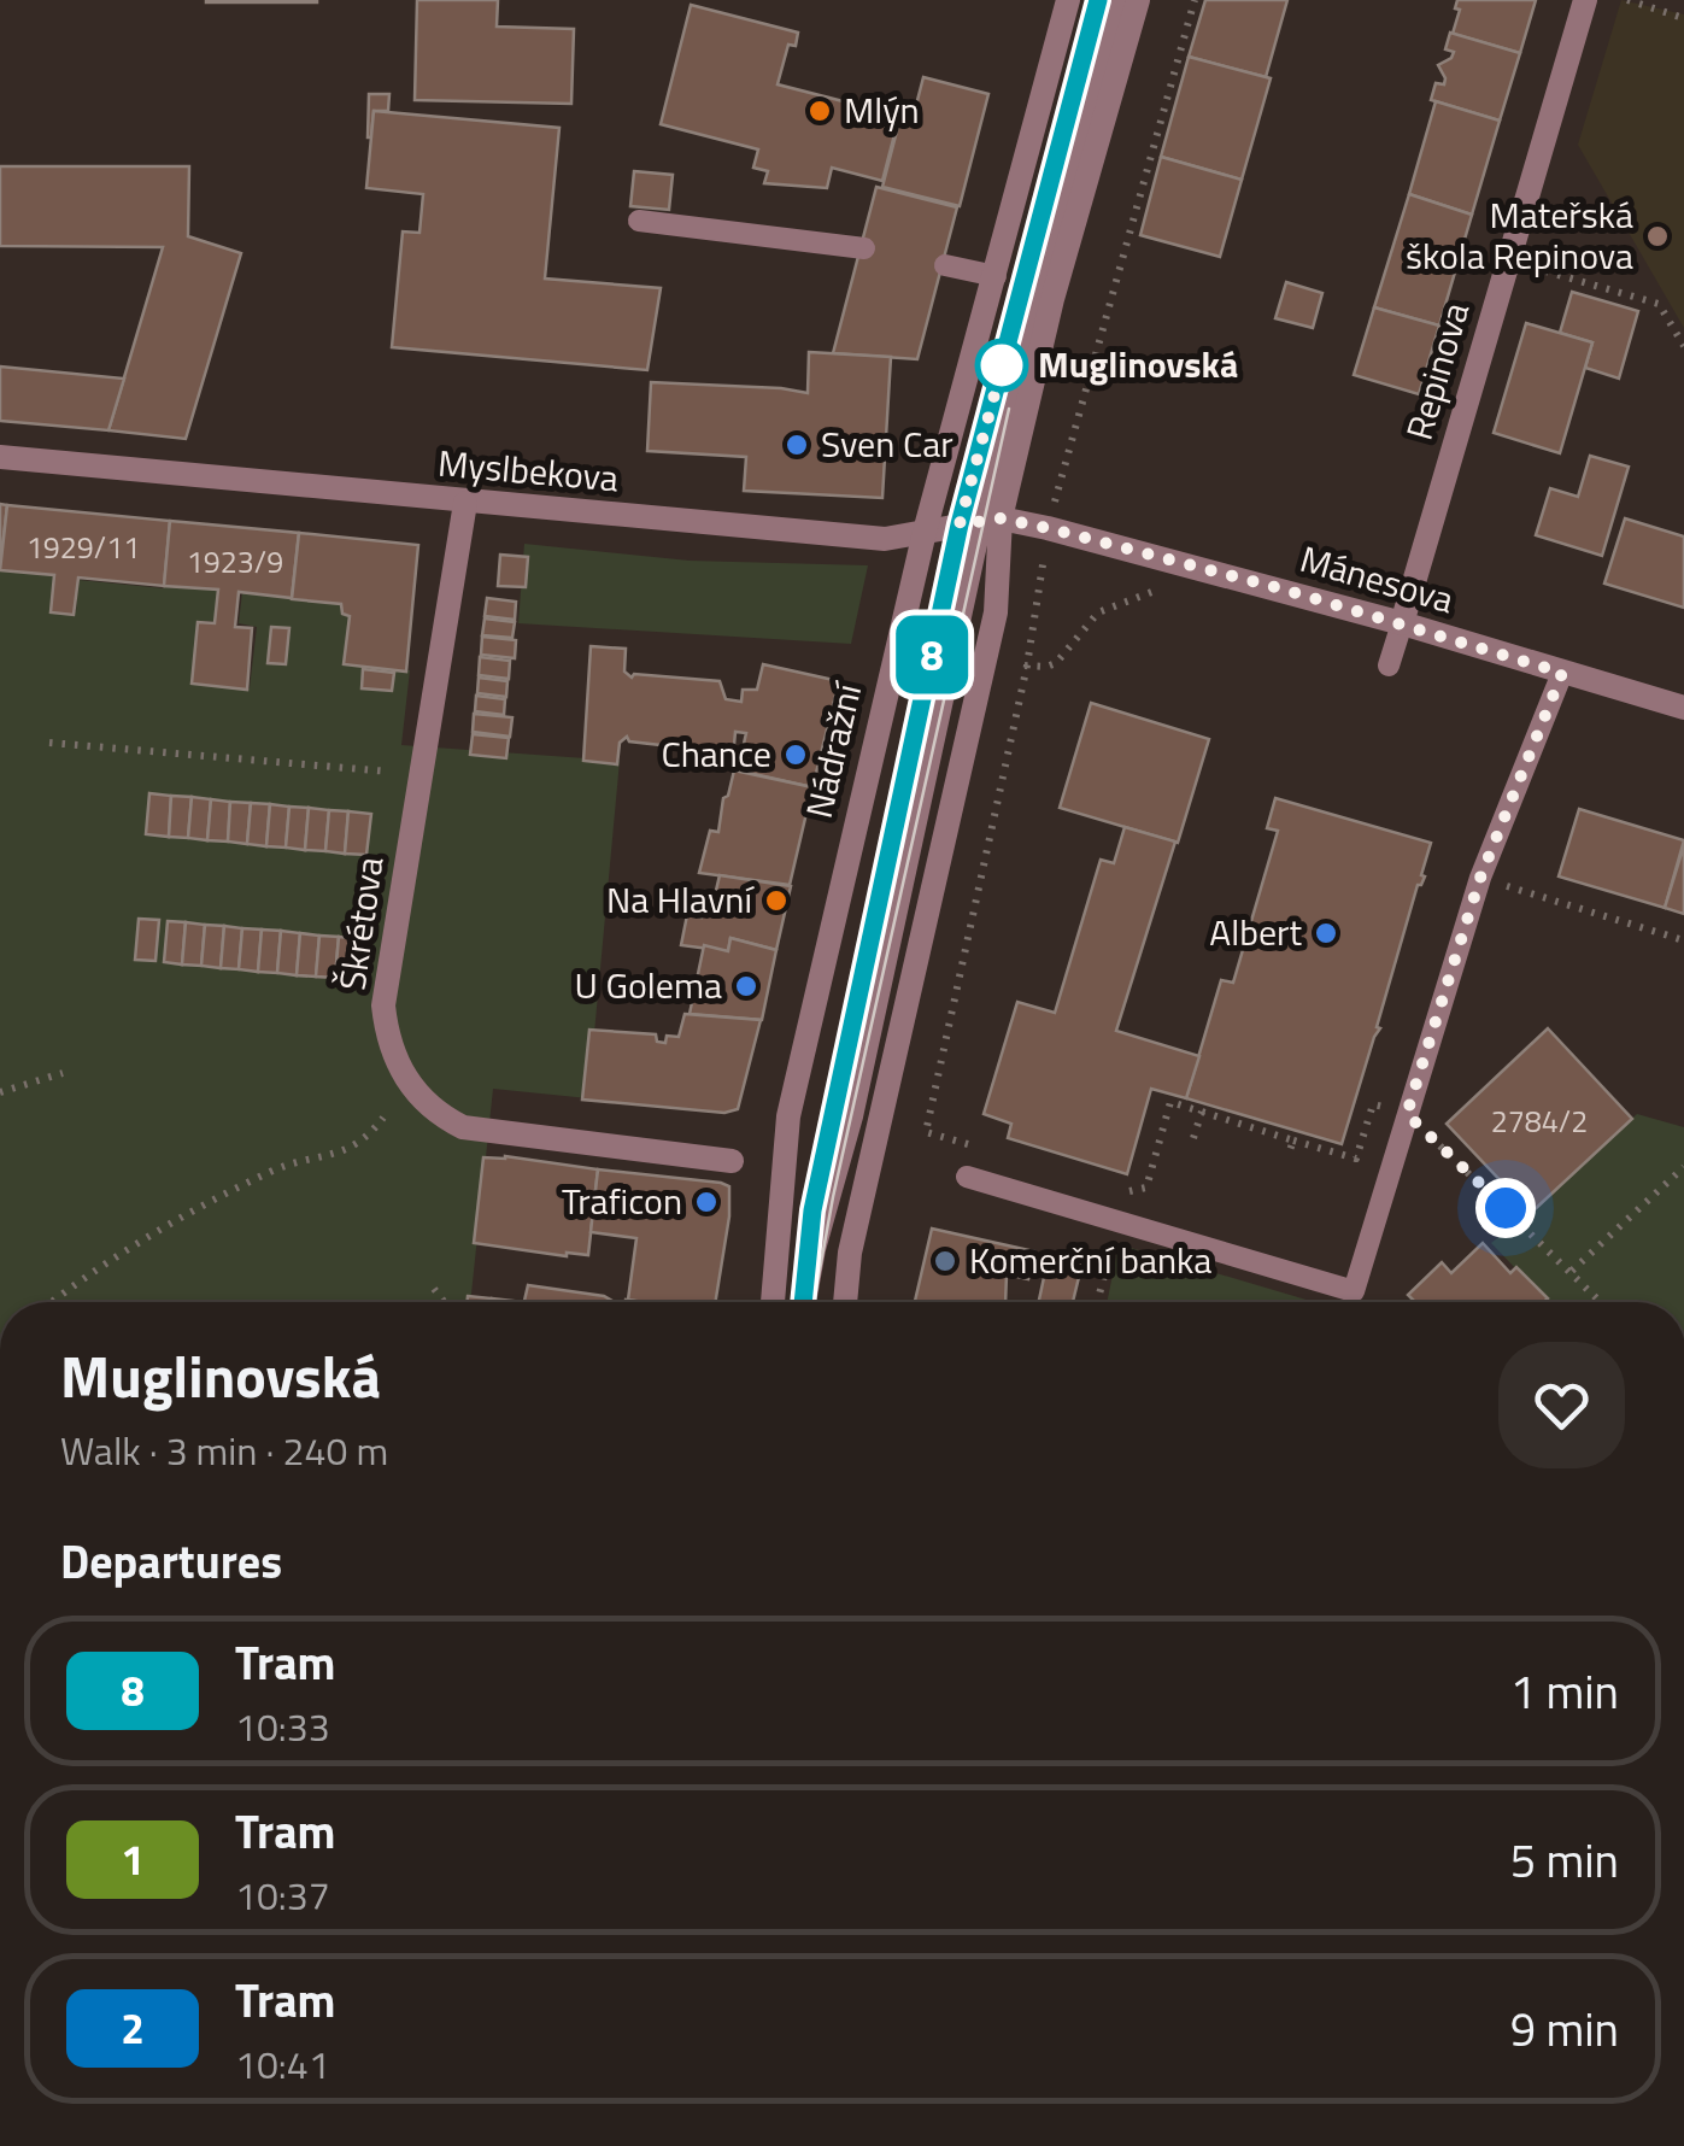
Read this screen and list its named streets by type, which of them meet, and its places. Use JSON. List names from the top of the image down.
{
  "streets": {
    "street": [
      "Repinova",
      "Myslbekova",
      "Mánesova",
      "Nádražní",
      "Škrétova"
    ]
  },
  "crossings": [
    ["Repinova", "Mánesova"],
    ["Myslbekova", "Mánesova"],
    ["Myslbekova", "Nádražní"],
    ["Myslbekova", "Škrétova"]
  ],
  "places": [
    "Mlýn",
    "Mateřská škola Repinova",
    "Muglinovská",
    "Sven Car",
    "Chance",
    "Na Hlavní",
    "Albert",
    "U Golema",
    "Traficon",
    "Komerční banka"
  ],
  "lines": ["tram line 8"],
  "house_numbers": ["1929/11", "1923/9", "2784/2"],
  "page": {
    "on_map": "8",
    "heading": [
      ["Muglinovská", "Walk · 3 min · 240 m"],
      "Departures"
    ],
    "list": [
      {
        "mark": "8",
        "name": "Tram",
        "note": "10:33",
        "value": "1 min"
      },
      {
        "mark": "1",
        "name": "Tram",
        "note": "10:37",
        "value": "5 min"
      },
      {
        "mark": "2",
        "name": "Tram",
        "note": "10:41",
        "value": "9 min"
      }
    ]
  }
}
